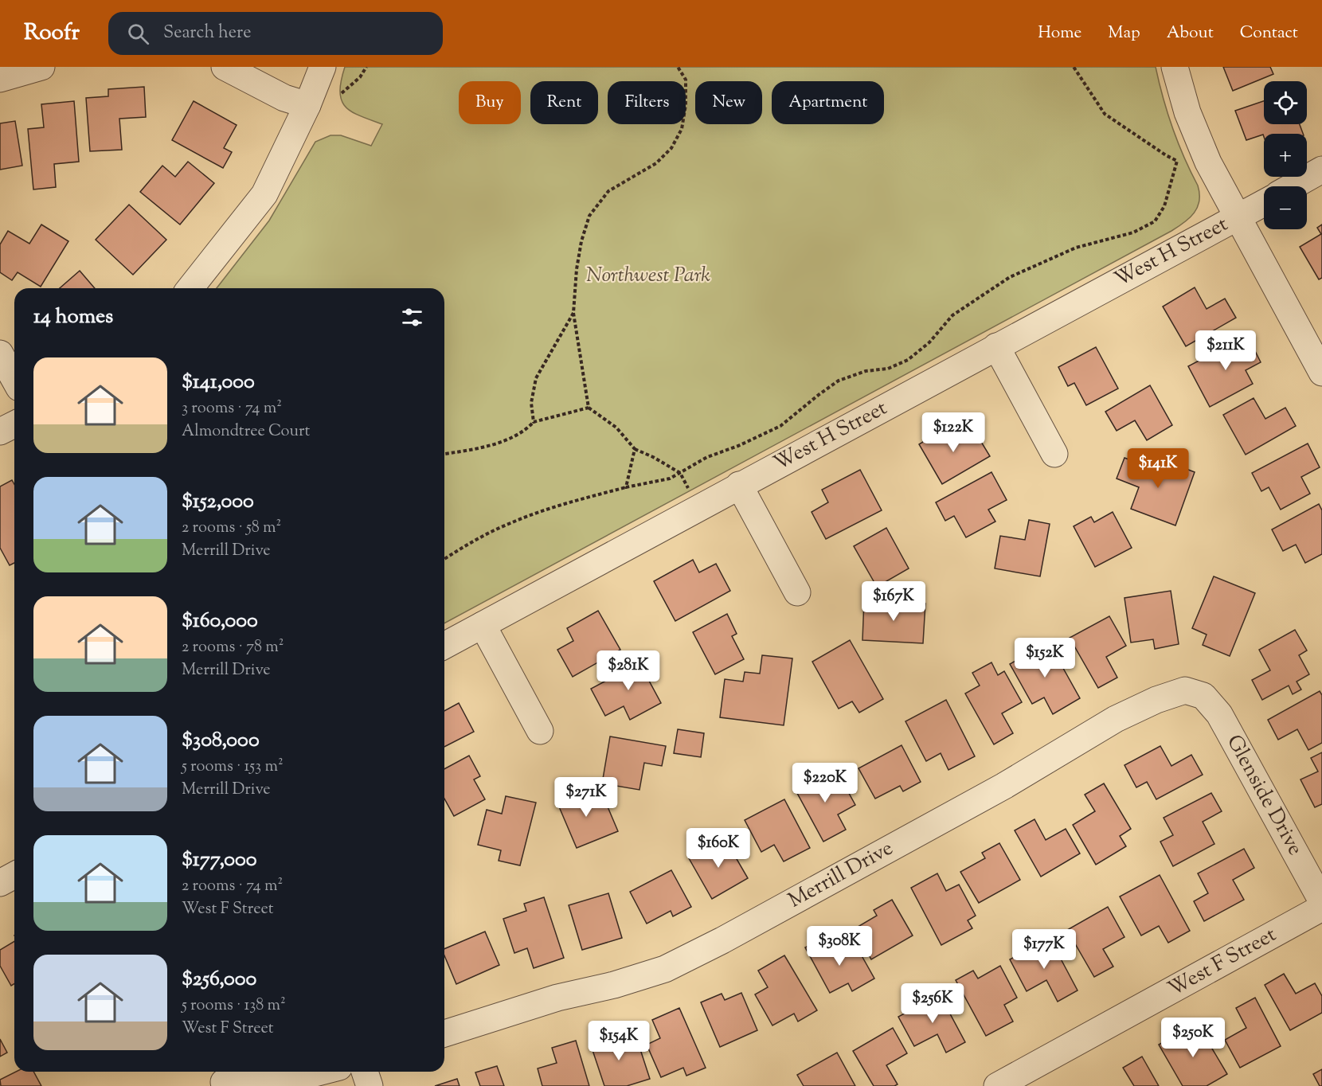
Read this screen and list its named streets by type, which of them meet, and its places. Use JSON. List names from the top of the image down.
{
  "streets": {
    "street": [
      "West H Street",
      "Glenside Drive",
      "Merrill Drive",
      "West F Street"
    ]
  },
  "crossings": [
    ["Glenside Drive", "Merrill Drive"]
  ],
  "parks": ["Northwest Park"],
  "page": {
    "header": "Roofr",
    "search": "Search here",
    "nav": [
      "Home",
      "Map",
      "About",
      "Contact"
    ],
    "map_buttons": ["+", "−"],
    "chip": [
      "Buy",
      "Rent",
      "Filters",
      "New",
      "Apartment"
    ],
    "heading": "14 homes",
    "price": [
      "$211K",
      "$122K",
      "$141K",
      "$167K",
      "$152K",
      "$281K",
      "$220K",
      "$271K",
      "$160K",
      "$308K",
      "$177K",
      "$256K",
      "$250K",
      "$154K"
    ],
    "list": [
      {
        "name": "$141,000",
        "note": "3 rooms · 74 m² · Almondtree Court"
      },
      {
        "name": "$152,000",
        "note": "2 rooms · 58 m² · Merrill Drive"
      },
      {
        "name": "$160,000",
        "note": "2 rooms · 78 m² · Merrill Drive"
      },
      {
        "name": "$308,000",
        "note": "5 rooms · 153 m² · Merrill Drive"
      },
      {
        "name": "$177,000",
        "note": "2 rooms · 74 m² · West F Street"
      },
      {
        "name": "$256,000",
        "note": "5 rooms · 138 m² · West F Street"
      }
    ]
  }
}
